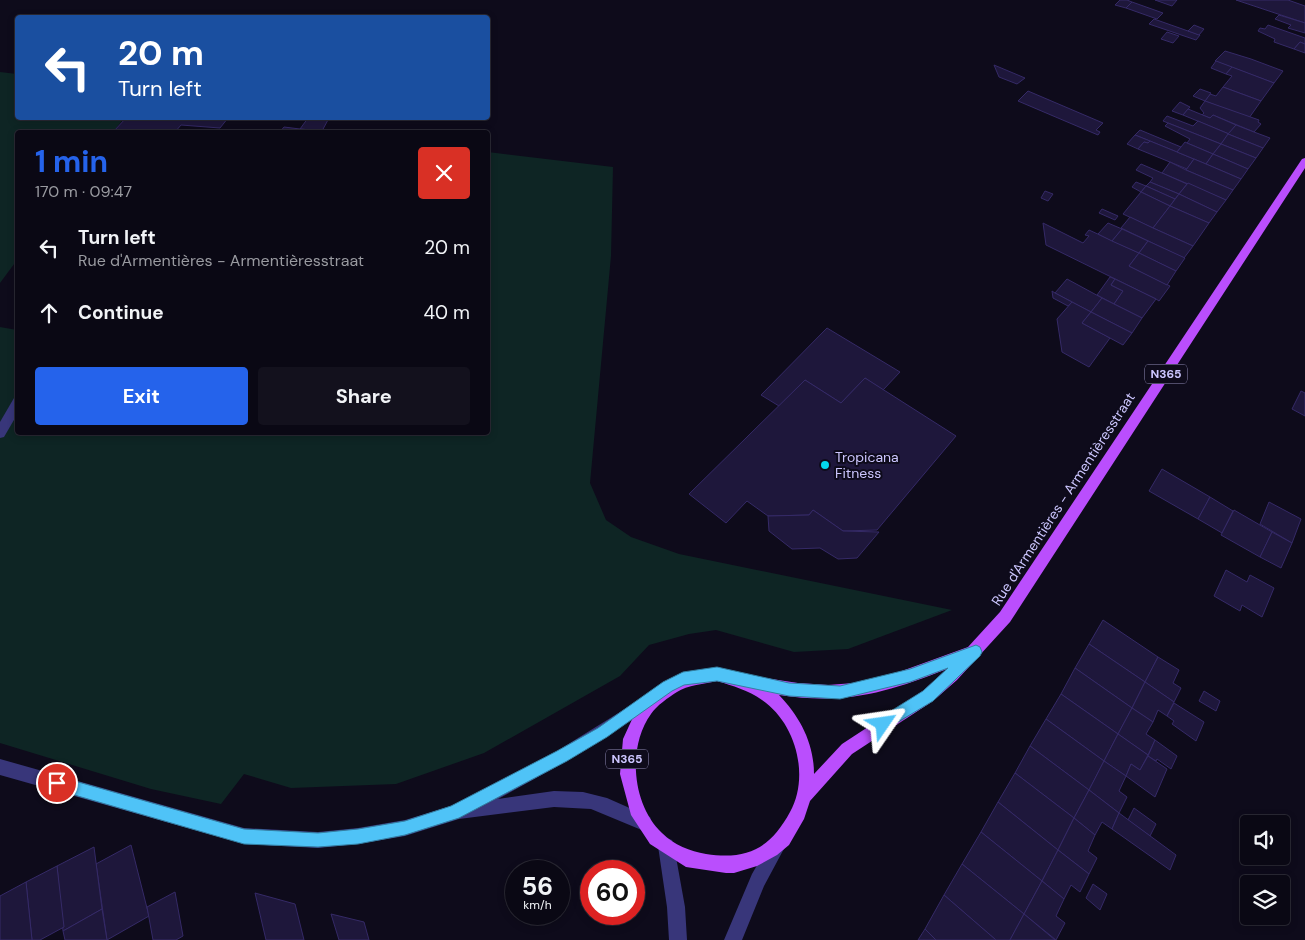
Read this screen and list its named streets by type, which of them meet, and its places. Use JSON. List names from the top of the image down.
{
  "streets": {
    "main road": ["N365", "Rue d'Armentières - Armentièresstraat"]
  },
  "crossings": [
    ["N365", "Rue d'Armentières - Armentièresstraat"]
  ],
  "places": ["Tropicana Fitness"],
  "page": {
    "turn": ["20 m", "Turn left"],
    "heading": ["1 min", "170 m · 09:47"],
    "list": [
      {
        "name": "Turn left",
        "note": "Rue d'Armentières - Armentièresstraat",
        "value": "20 m"
      },
      {
        "name": "Continue",
        "value": "40 m"
      }
    ],
    "buttons": ["Exit", "Share"],
    "speed": "56 km/h",
    "limit": "60"
  }
}
